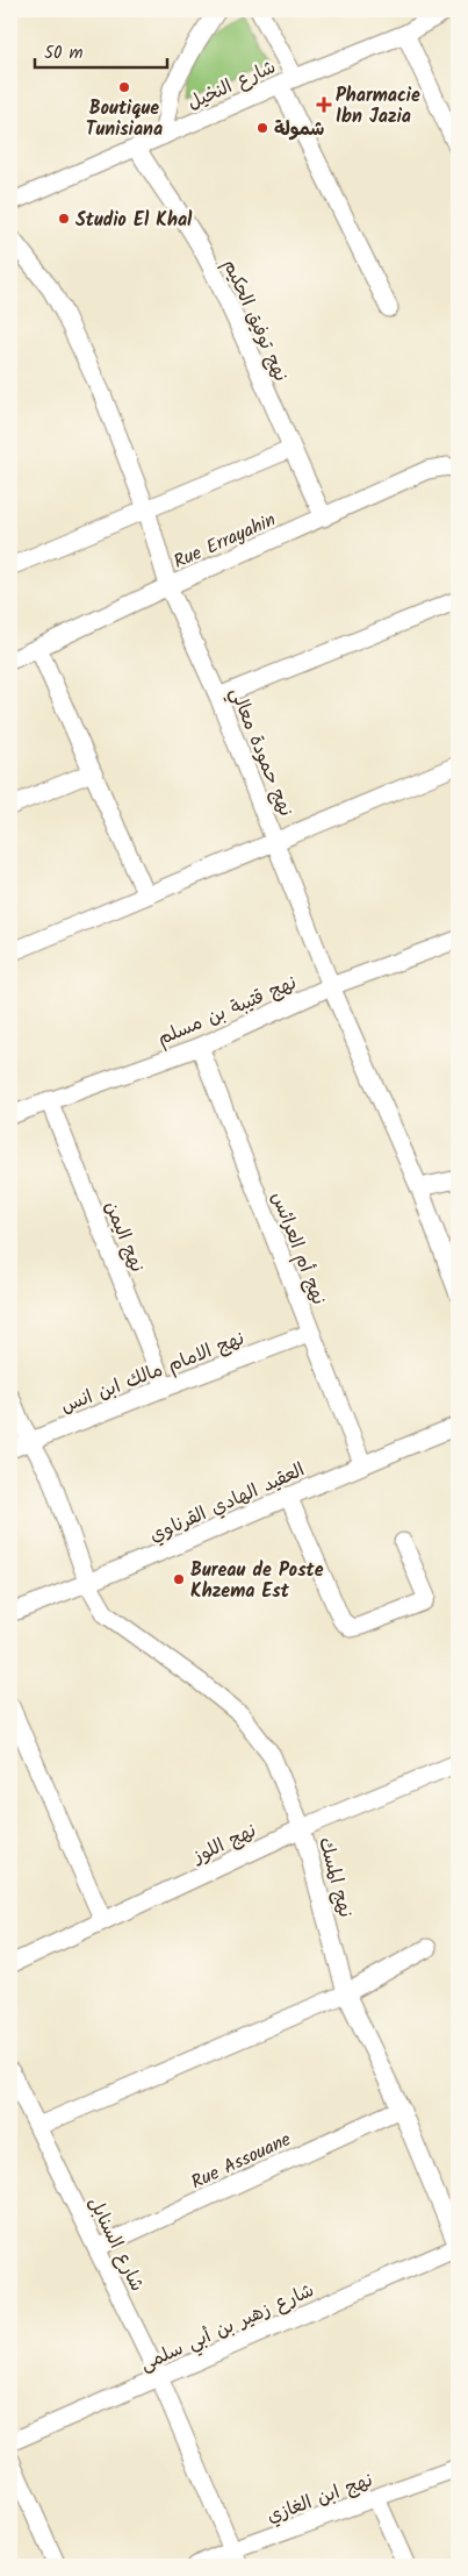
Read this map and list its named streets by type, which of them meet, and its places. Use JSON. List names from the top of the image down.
{
  "streets": {
    "street": [
      "شارع النخيل",
      "نهج توفيق الحكيم",
      "Rue Errayahin",
      "نهج حمودة معالي",
      "نهج قتيبة بن مسلم",
      "نهج اليمن",
      "نهج أم العرائس",
      "نهج الامام مالك ابن انس",
      "العقيد الهادي القرناوي",
      "نهج اللوز",
      "نهج المسك",
      "Rue Assouane",
      "شارع السنابل",
      "شارع زهير بن أبي سلمى",
      "نهج ابن الغازي"
    ]
  },
  "crossings": [
    ["شارع النخيل", "نهج توفيق الحكيم"],
    ["نهج توفيق الحكيم", "Rue Errayahin"],
    ["Rue Errayahin", "نهج حمودة معالي"],
    ["نهج حمودة معالي", "نهج قتيبة بن مسلم"],
    ["نهج قتيبة بن مسلم", "نهج اليمن"],
    ["نهج قتيبة بن مسلم", "نهج أم العرائس"],
    ["نهج اليمن", "نهج الامام مالك ابن انس"],
    ["نهج أم العرائس", "نهج الامام مالك ابن انس"],
    ["نهج أم العرائس", "العقيد الهادي القرناوي"],
    ["نهج الامام مالك ابن انس", "نهج المسك"],
    ["العقيد الهادي القرناوي", "نهج المسك"],
    ["نهج اللوز", "نهج المسك"],
    ["نهج المسك", "Rue Assouane"],
    ["نهج المسك", "شارع زهير بن أبي سلمى"],
    ["Rue Assouane", "شارع السنابل"],
    ["شارع السنابل", "شارع زهير بن أبي سلمى"],
    ["شارع السنابل", "نهج ابن الغازي"]
  ],
  "places": {
    "other": [
      "Boutique Tunisiana",
      "شمولة",
      "Studio El Khal",
      "Bureau de Poste Khzema Est"
    ],
    "health": ["Pharmacie Ibn Jazia"]
  },
  "scale_bar": "50 m"
}
